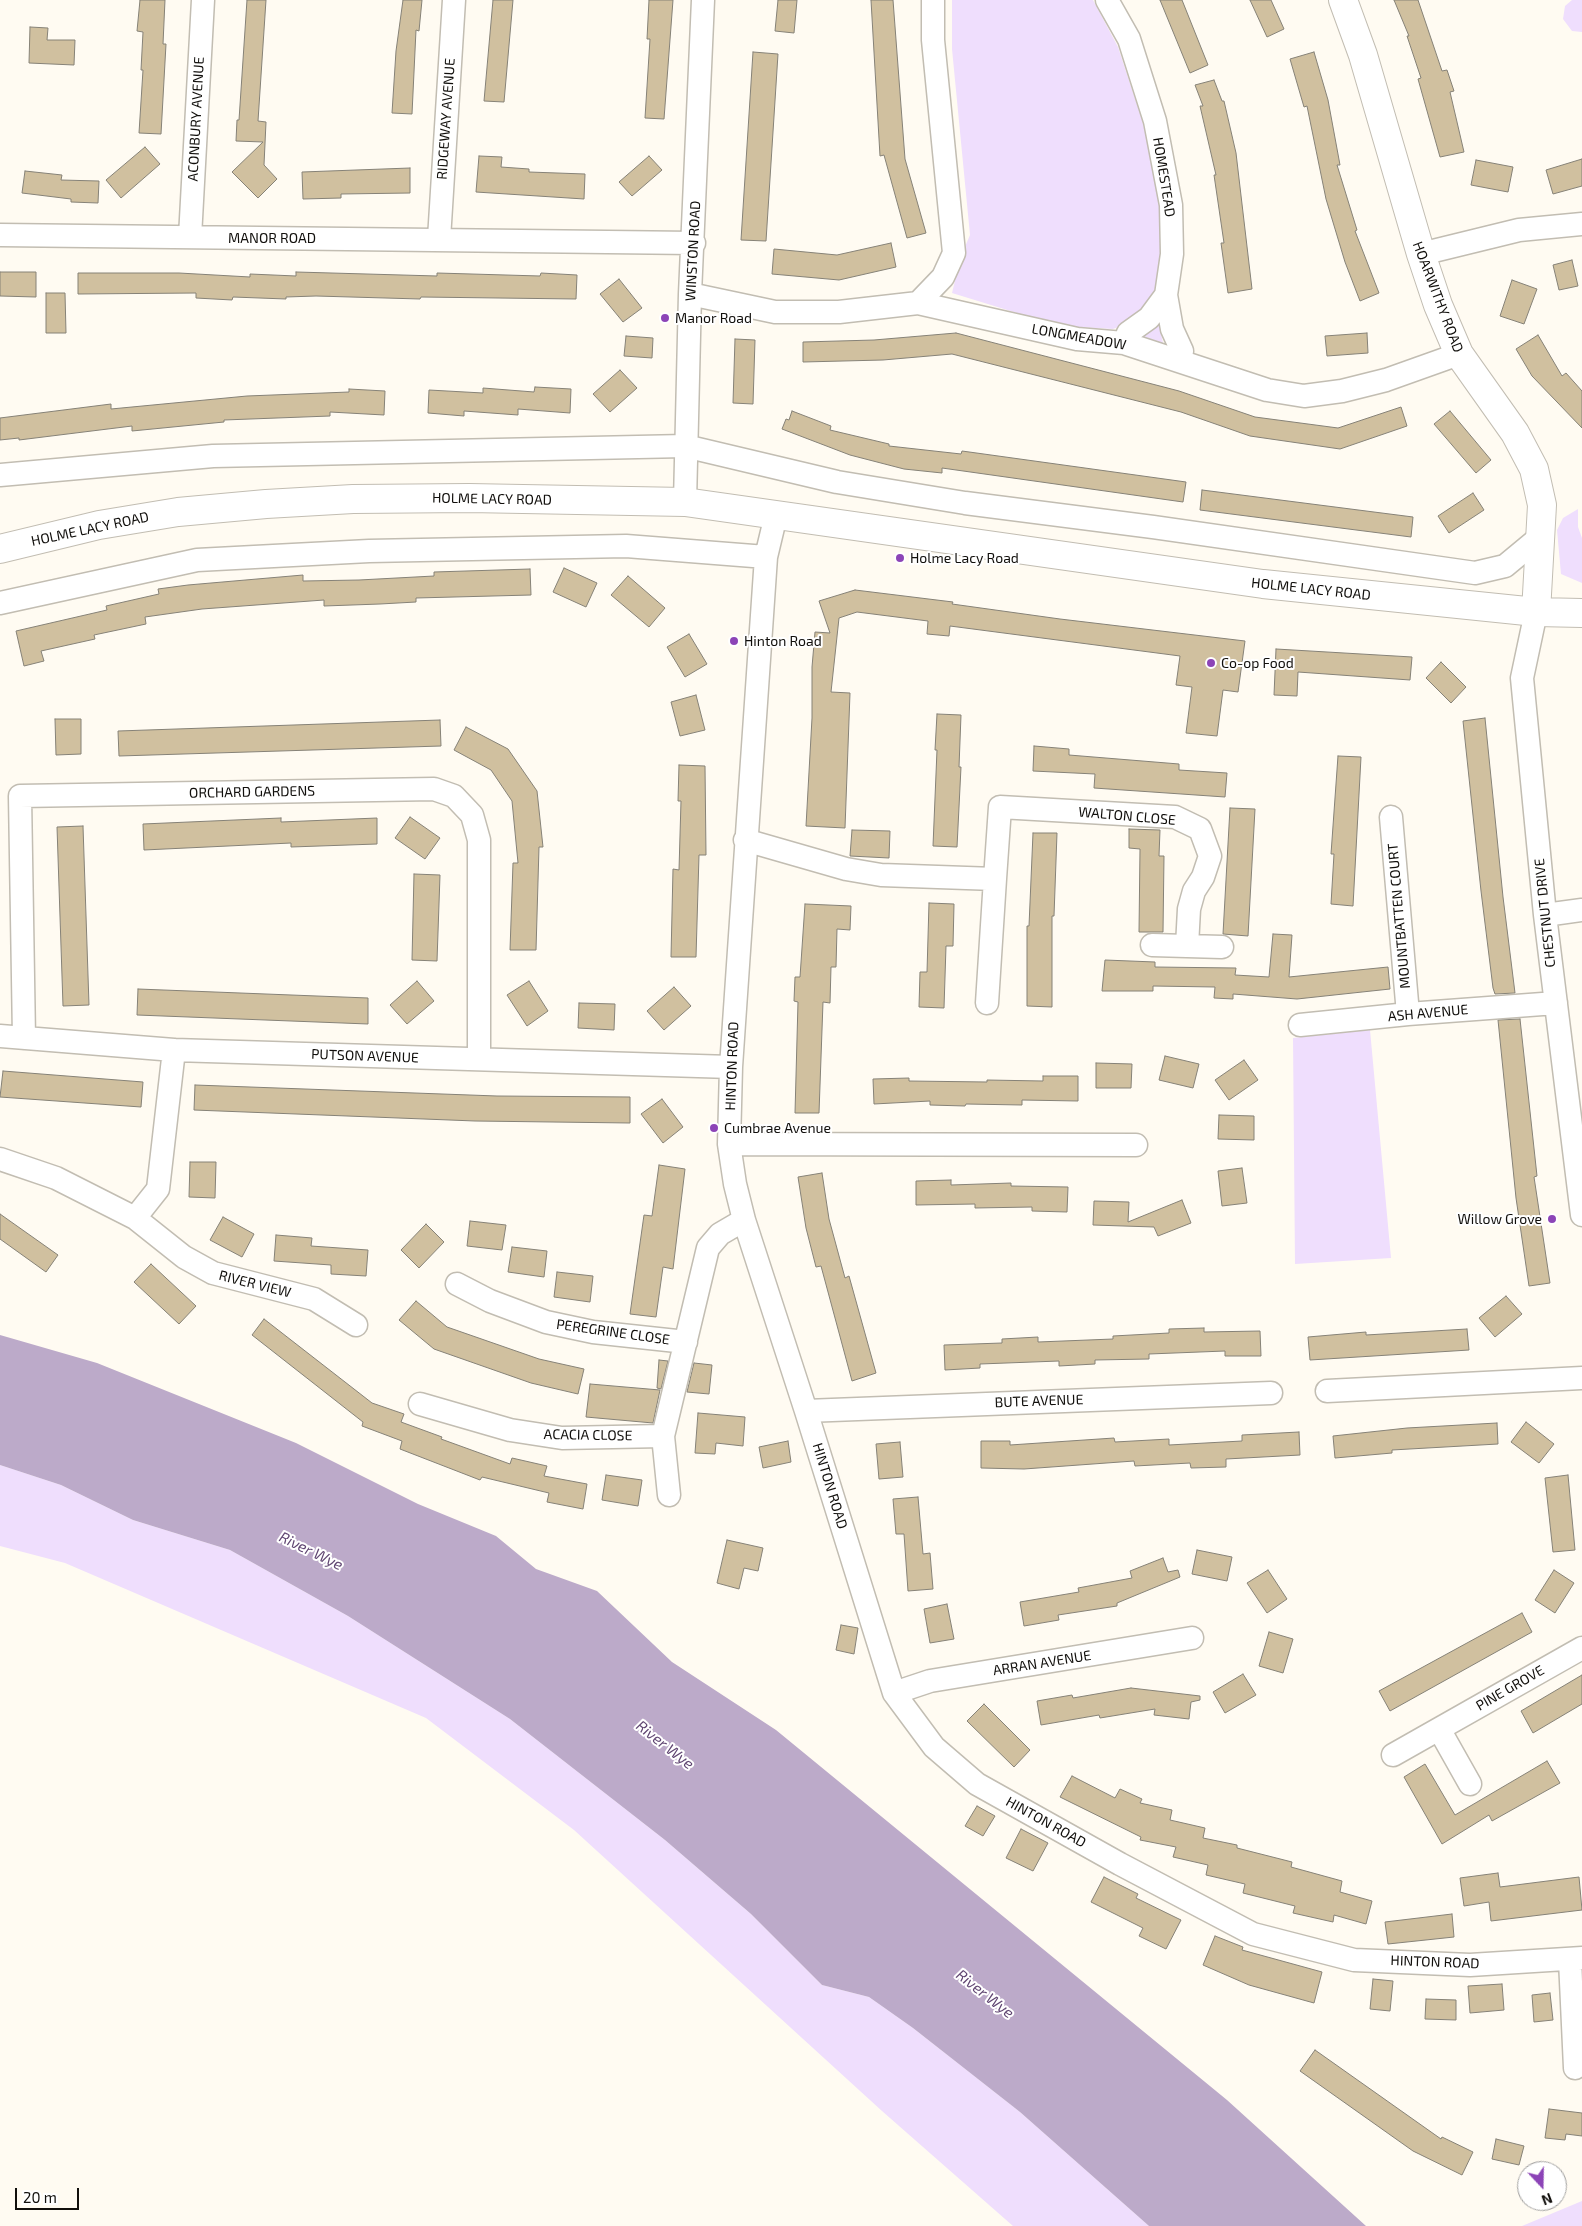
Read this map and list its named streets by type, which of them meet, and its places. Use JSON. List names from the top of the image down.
{
  "streets": {
    "street": [
      "ACONBURY AVENUE",
      "RIDGEWAY AVENUE",
      "HOMESTEAD",
      "MANOR ROAD",
      "WINSTON ROAD",
      "HOARWITHY ROAD",
      "LONGMEADOW",
      "HOLME LACY ROAD",
      "ORCHARD GARDENS",
      "WALTON CLOSE",
      "CHESTNUT DRIVE",
      "MOUNTBATTEN COURT",
      "ASH AVENUE",
      "PUTSON AVENUE",
      "HINTON ROAD",
      "RIVER VIEW",
      "PEREGRINE CLOSE",
      "BUTE AVENUE",
      "ACACIA CLOSE",
      "ARRAN AVENUE",
      "PINE GROVE"
    ]
  },
  "crossings": [
    ["ACONBURY AVENUE", "MANOR ROAD"],
    ["RIDGEWAY AVENUE", "MANOR ROAD"],
    ["HOMESTEAD", "LONGMEADOW"],
    ["MANOR ROAD", "WINSTON ROAD"],
    ["WINSTON ROAD", "LONGMEADOW"],
    ["WINSTON ROAD", "HOLME LACY ROAD"],
    ["HOARWITHY ROAD", "LONGMEADOW"],
    ["HOARWITHY ROAD", "HOLME LACY ROAD"],
    ["HOARWITHY ROAD", "CHESTNUT DRIVE"],
    ["HOLME LACY ROAD", "CHESTNUT DRIVE"],
    ["HOLME LACY ROAD", "HINTON ROAD"],
    ["ORCHARD GARDENS", "PUTSON AVENUE"],
    ["CHESTNUT DRIVE", "ASH AVENUE"],
    ["MOUNTBATTEN COURT", "ASH AVENUE"],
    ["PUTSON AVENUE", "HINTON ROAD"],
    ["HINTON ROAD", "BUTE AVENUE"],
    ["HINTON ROAD", "ARRAN AVENUE"]
  ],
  "water": ["River Wye"],
  "places": [
    "Manor Road",
    "Holme Lacy Road",
    "Hinton Road",
    "Co-op Food",
    "Cumbrae Avenue",
    "Willow Grove"
  ],
  "scale_bar": "20 m",
  "north": "bottom"
}
